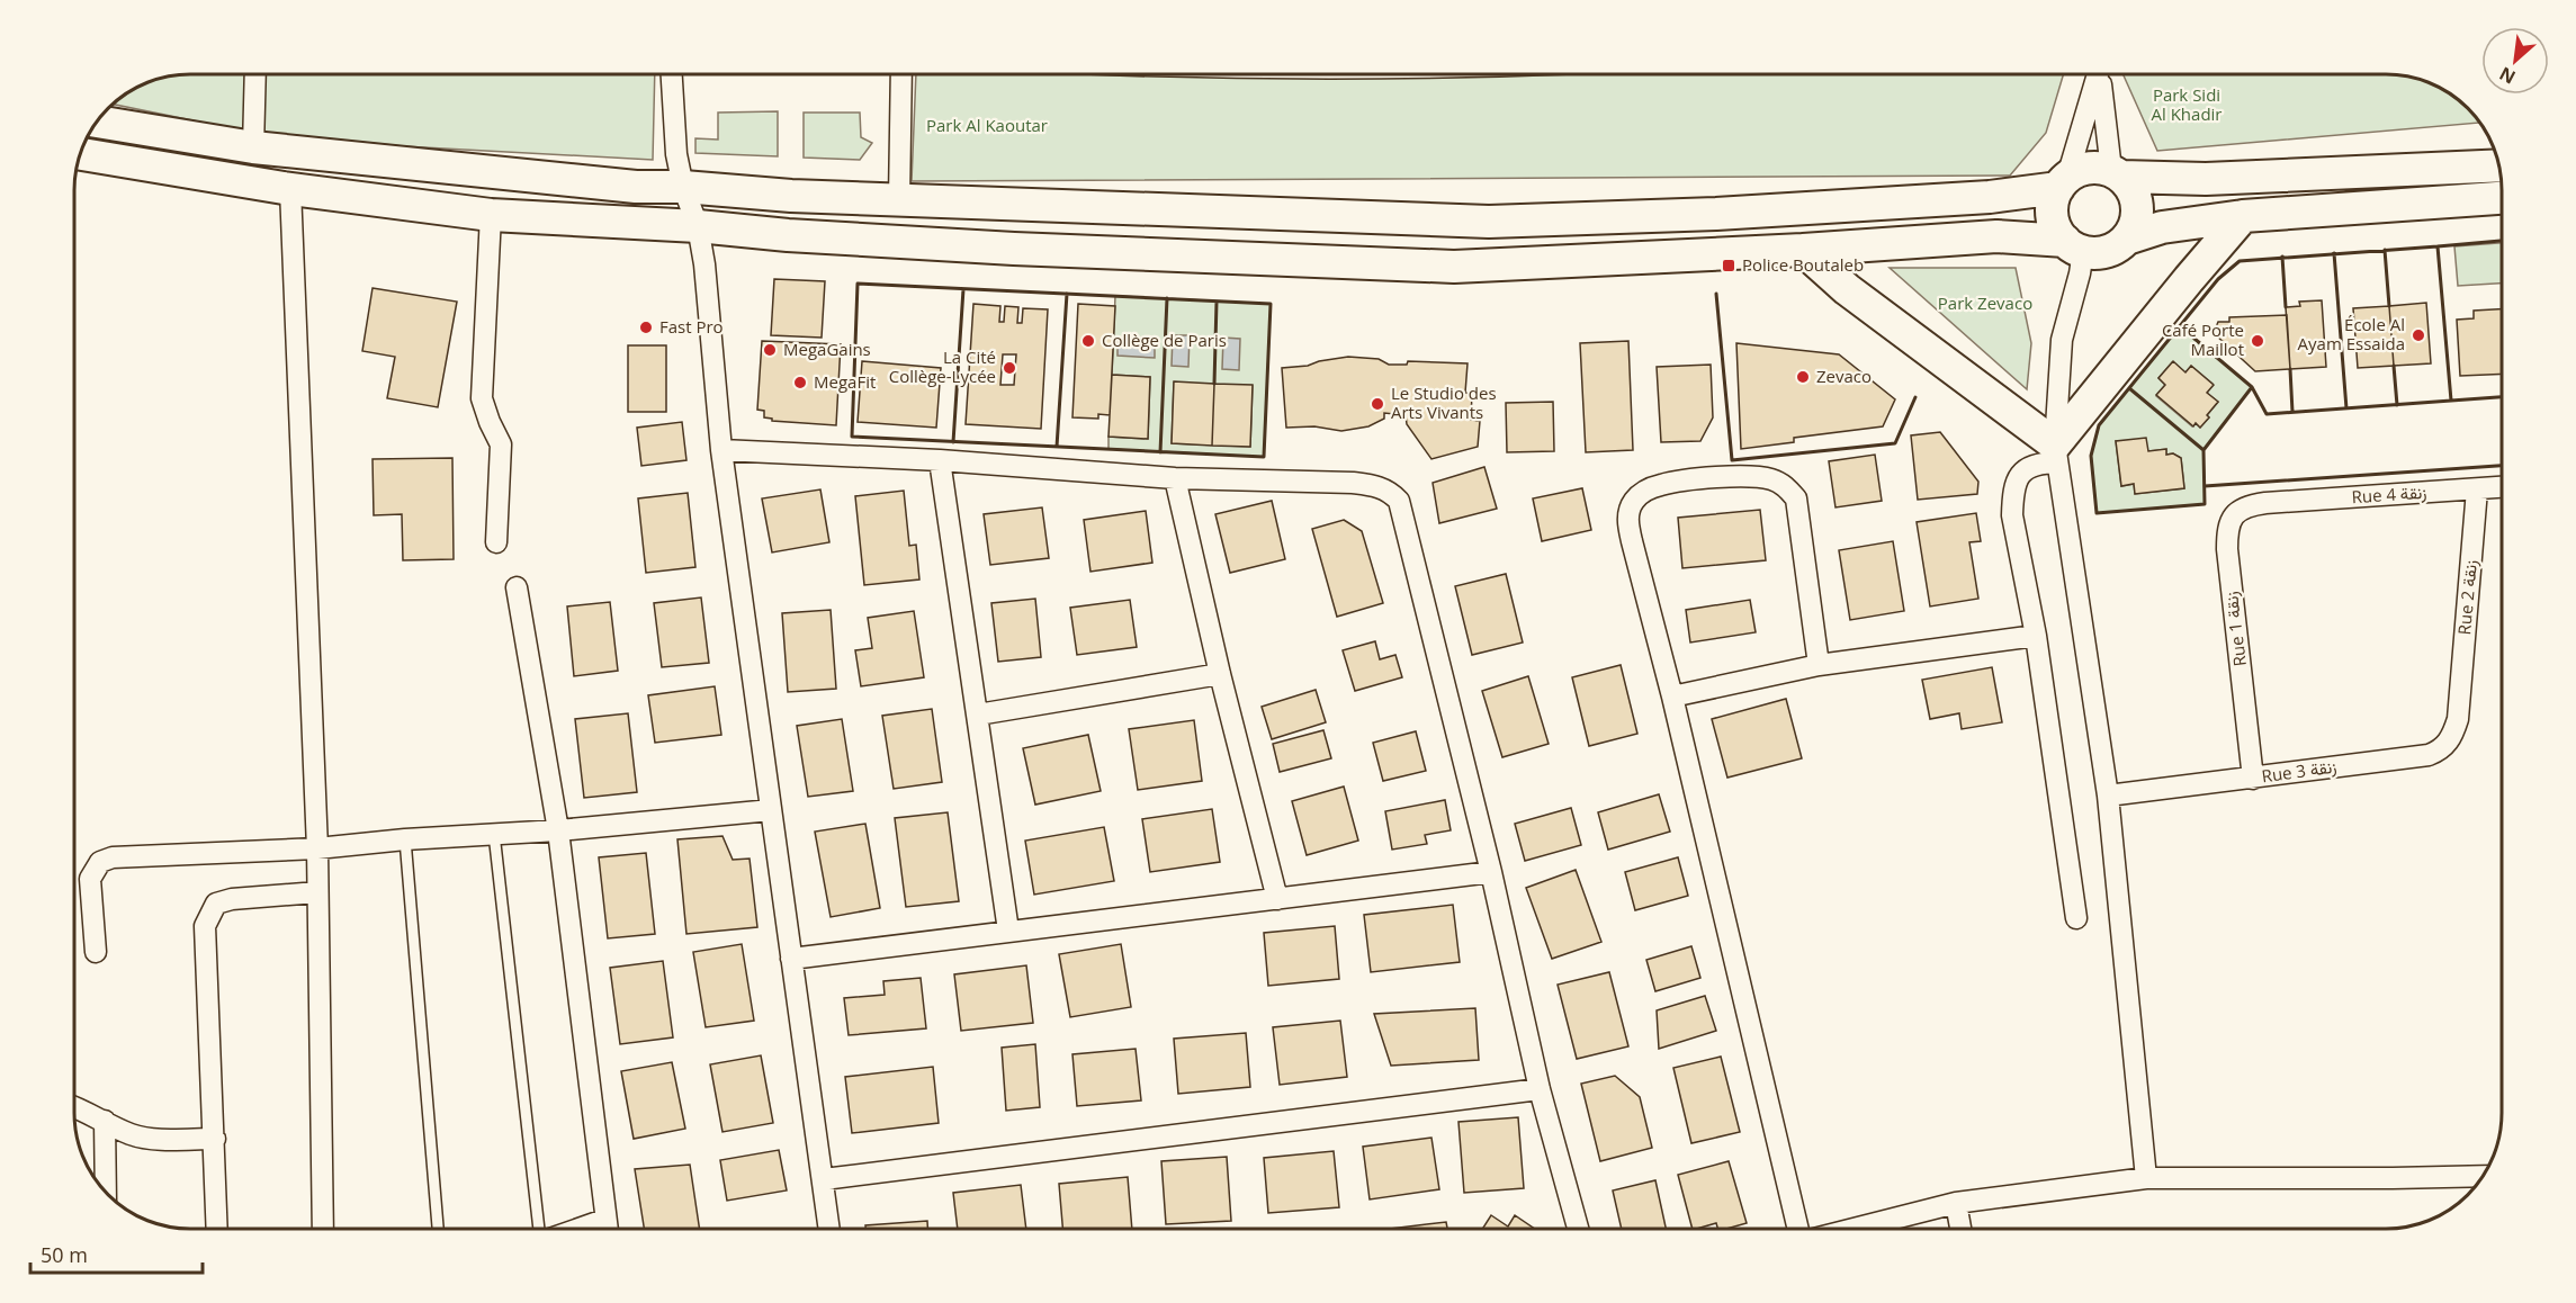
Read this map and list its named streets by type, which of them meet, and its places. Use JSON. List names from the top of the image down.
{
  "streets": {
    "street": [
      "Rue 4 زنقة",
      "Rue 2 زنقة",
      "Rue 1 زنقة",
      "Rue 3 زنقة"
    ]
  },
  "crossings": [
    ["Rue 4 زنقة", "Rue 2 زنقة"],
    ["Rue 4 زنقة", "Rue 1 زنقة"],
    ["Rue 2 زنقة", "Rue 3 زنقة"],
    ["Rue 1 زنقة", "Rue 3 زنقة"]
  ],
  "parks": ["Park Sidi Al Khadir", "Park Al Kaoutar", "Park Zevaco"],
  "places": {
    "transit": ["Police Boutaleb"],
    "other": [
      "Fast Pro",
      "École Al Ayam Essaida",
      "Collège de Paris",
      "Café Porte Maillot",
      "MegaGains",
      "La Cité Collège-Lycée",
      "Zevaco",
      "MegaFit",
      "Le Studio des Arts Vivants"
    ]
  },
  "scale_bar": "50 m",
  "north": "bottom left"
}
